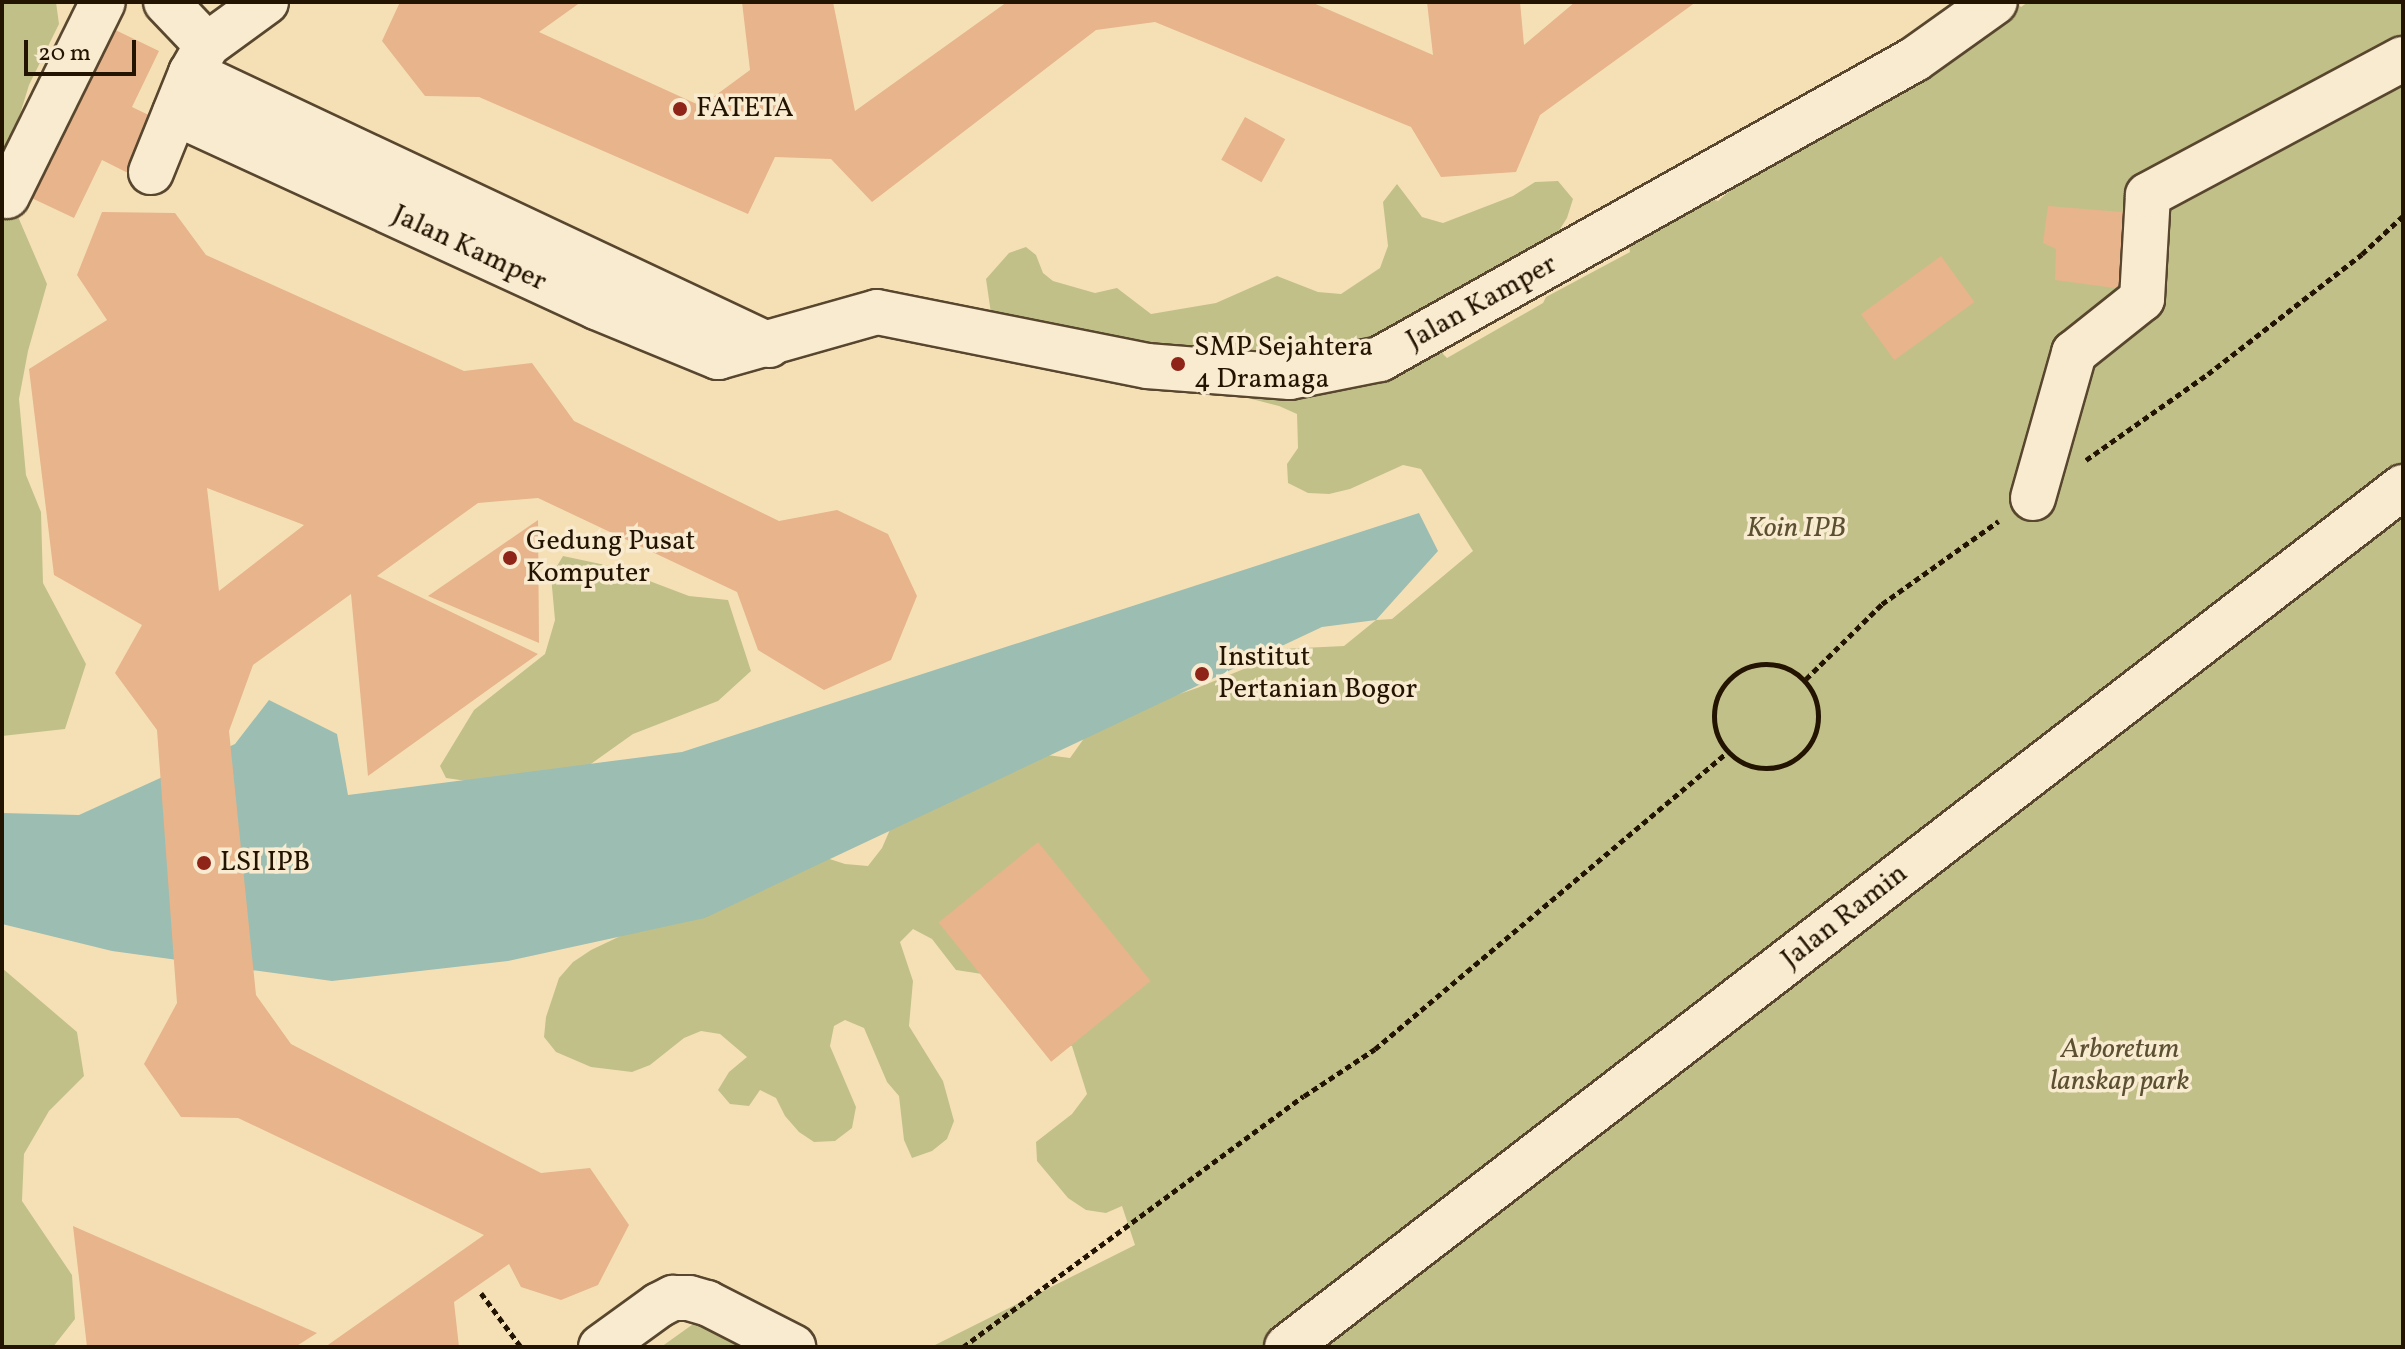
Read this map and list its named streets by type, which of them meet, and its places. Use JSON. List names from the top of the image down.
{
  "streets": {
    "street": ["Jalan Kamper", "Jalan Ramin"]
  },
  "parks": ["Koin IPB", "Arboretum lanskap park"],
  "places": [
    "FATETA",
    "SMP Sejahtera 4 Dramaga",
    "Gedung Pusat Komputer",
    "Institut Pertanian Bogor",
    "LSI IPB"
  ],
  "scale_bar": "20 m"
}
